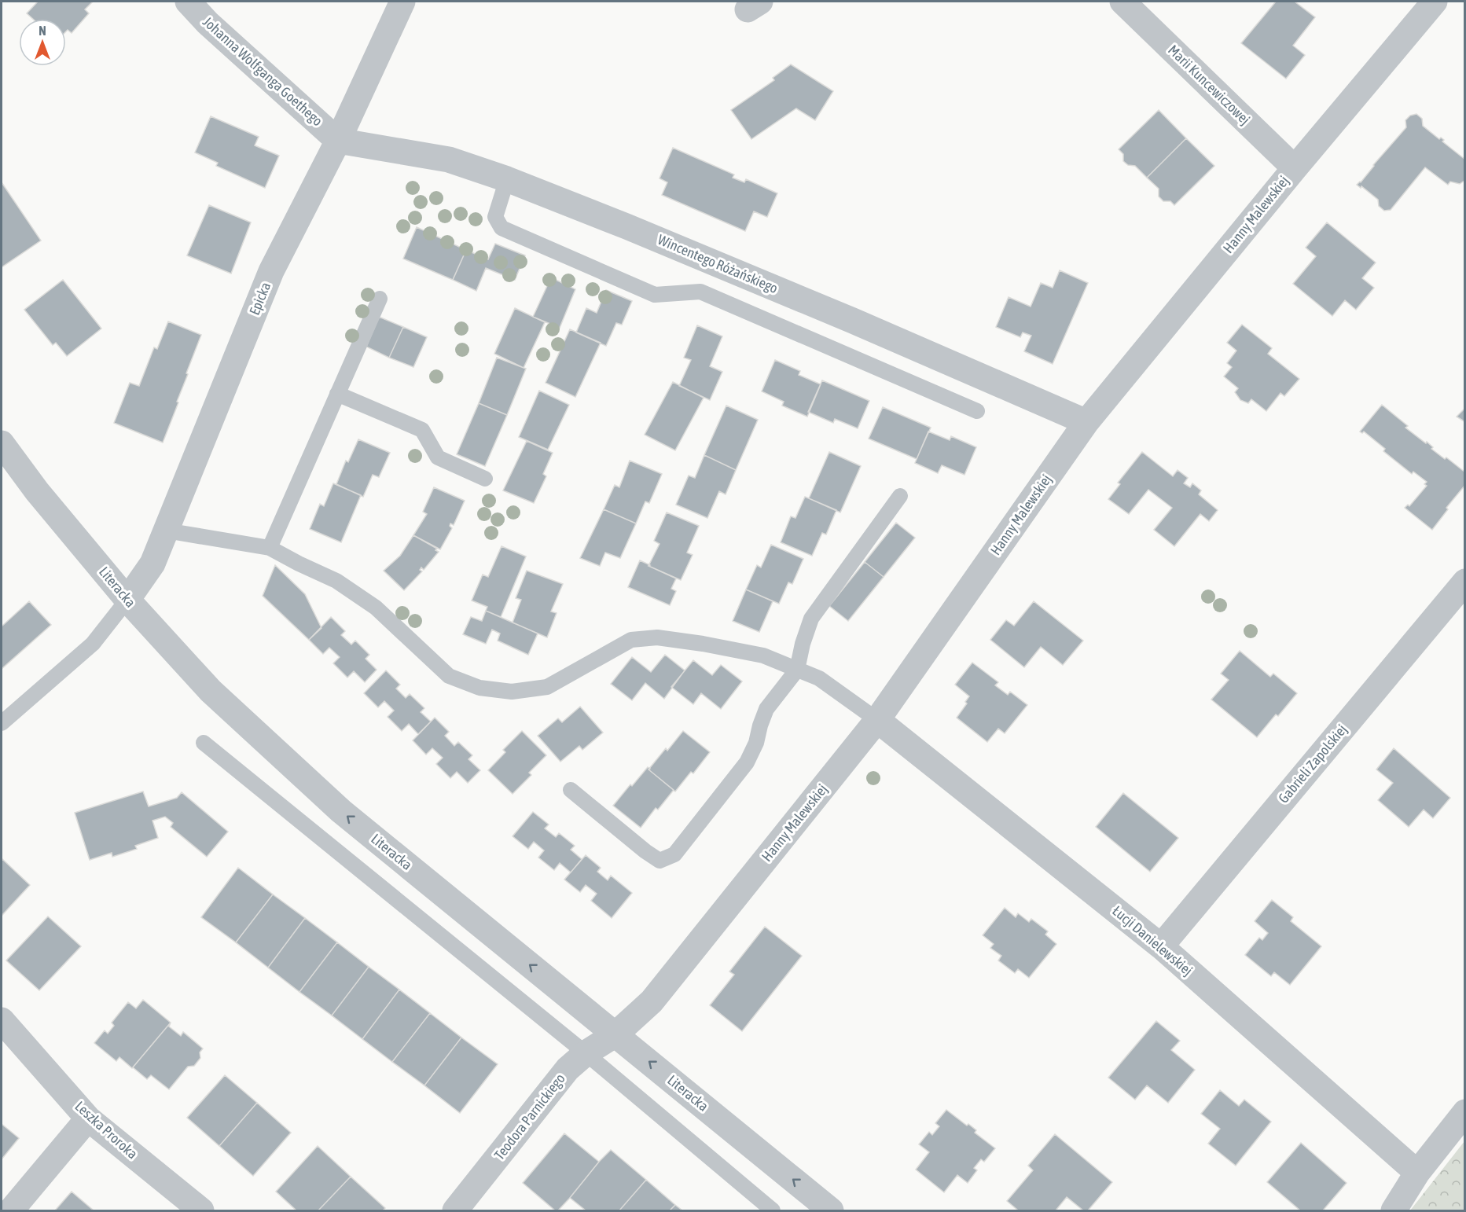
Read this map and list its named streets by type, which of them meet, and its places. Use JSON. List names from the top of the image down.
{
  "streets": {
    "street": [
      "Johanna Wolfganga Goethego",
      "Marii Kuncewiczowej",
      "Hanny Malewskiej",
      "Wincentego Różańskiego",
      "Epicka",
      "Literacka",
      "Gabrieli Zapolskiej",
      "Łucji Danielewskiej",
      "Teodora Parnickiego",
      "Leszka Proroka"
    ]
  },
  "crossings": [
    ["Johanna Wolfganga Goethego", "Wincentego Różańskiego"],
    ["Johanna Wolfganga Goethego", "Epicka"],
    ["Marii Kuncewiczowej", "Hanny Malewskiej"],
    ["Hanny Malewskiej", "Wincentego Różańskiego"],
    ["Hanny Malewskiej", "Literacka"],
    ["Hanny Malewskiej", "Łucji Danielewskiej"],
    ["Hanny Malewskiej", "Teodora Parnickiego"],
    ["Wincentego Różańskiego", "Epicka"],
    ["Epicka", "Literacka"],
    ["Literacka", "Teodora Parnickiego"],
    ["Gabrieli Zapolskiej", "Łucji Danielewskiej"]
  ],
  "one_way": ["Literacka"],
  "north": "top"
}
